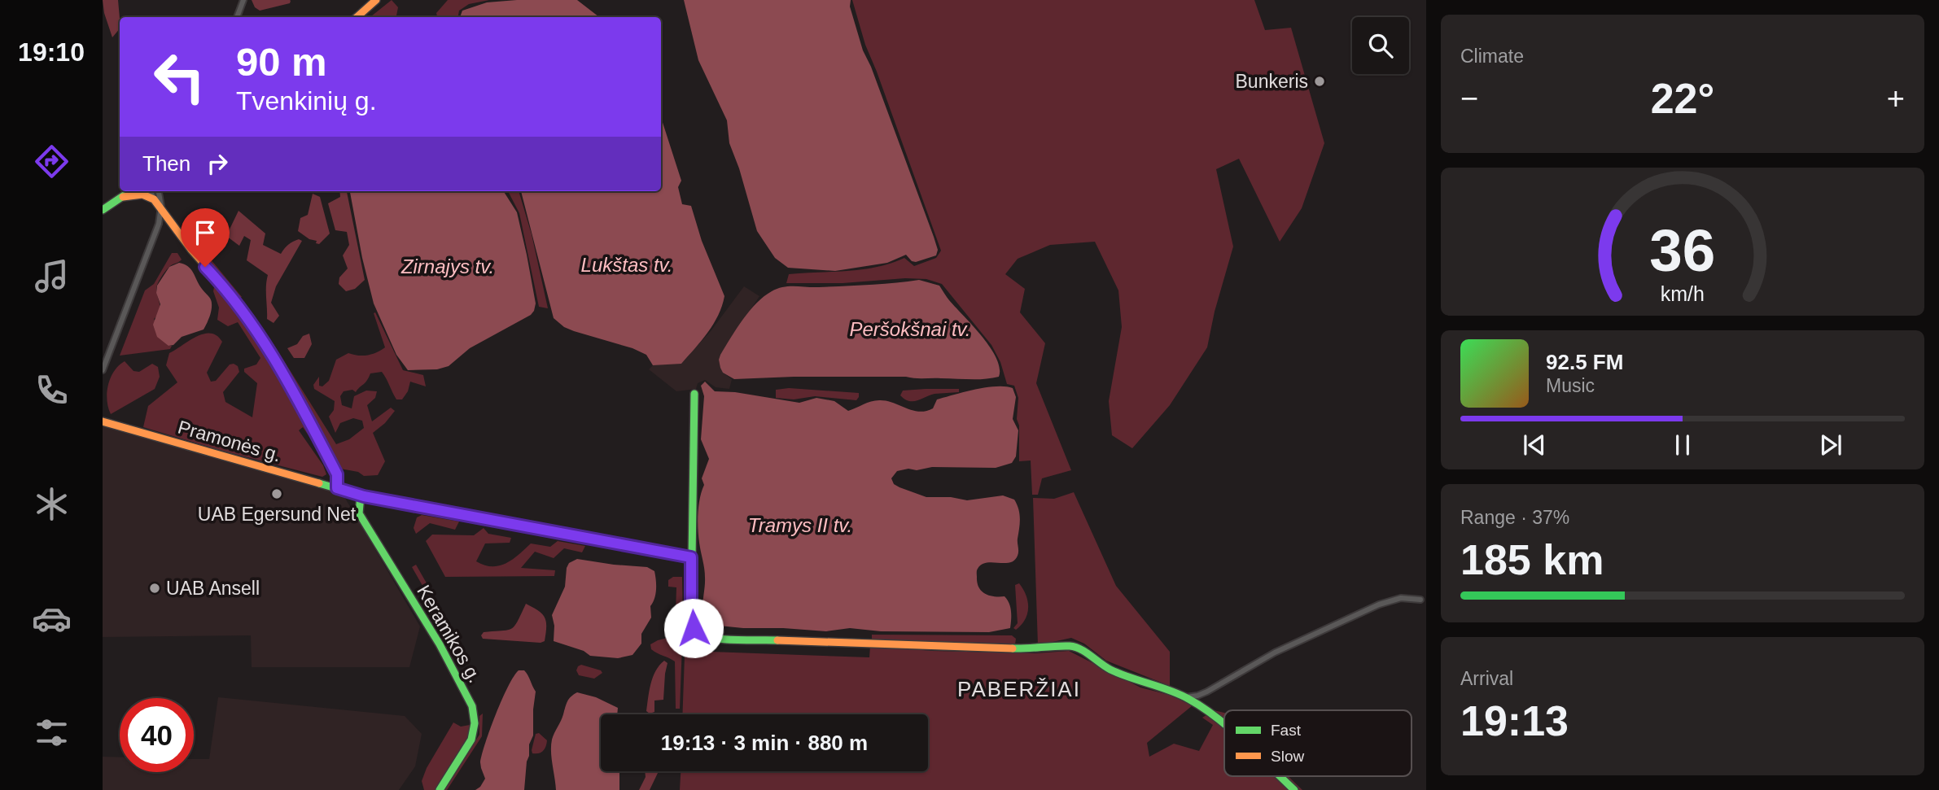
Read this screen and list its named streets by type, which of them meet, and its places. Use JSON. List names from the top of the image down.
{
  "streets": {
    "street": ["Pramonės g.", "Keramikos g."]
  },
  "crossings": [
    ["Pramonės g.", "Keramikos g."]
  ],
  "districts": ["PABERŽIAI"],
  "water": [
    "Lukštas tv.",
    "Zirnajys tv.",
    "Peršokšnai tv.",
    "Tramys II tv."
  ],
  "places": ["Bunkeris", "UAB Egersund Net", "UAB Ansell"],
  "legend": ["Fast", "Slow"],
  "page": {
    "tabs": "19:10",
    "tile": [
      "Climate",
      ["Range · 37%", "185 km"],
      ["Arrival", "19:13"]
    ],
    "turn": ["90 m", "Tvenkinių g."],
    "heat": ["−", "22°", "+"],
    "then": "Then",
    "song": ["92.5 FM", "Music"],
    "limit": "40",
    "trip": "19:13 · 3 min · 880 m",
    "gauge": ["36", "km/h"]
  }
}
